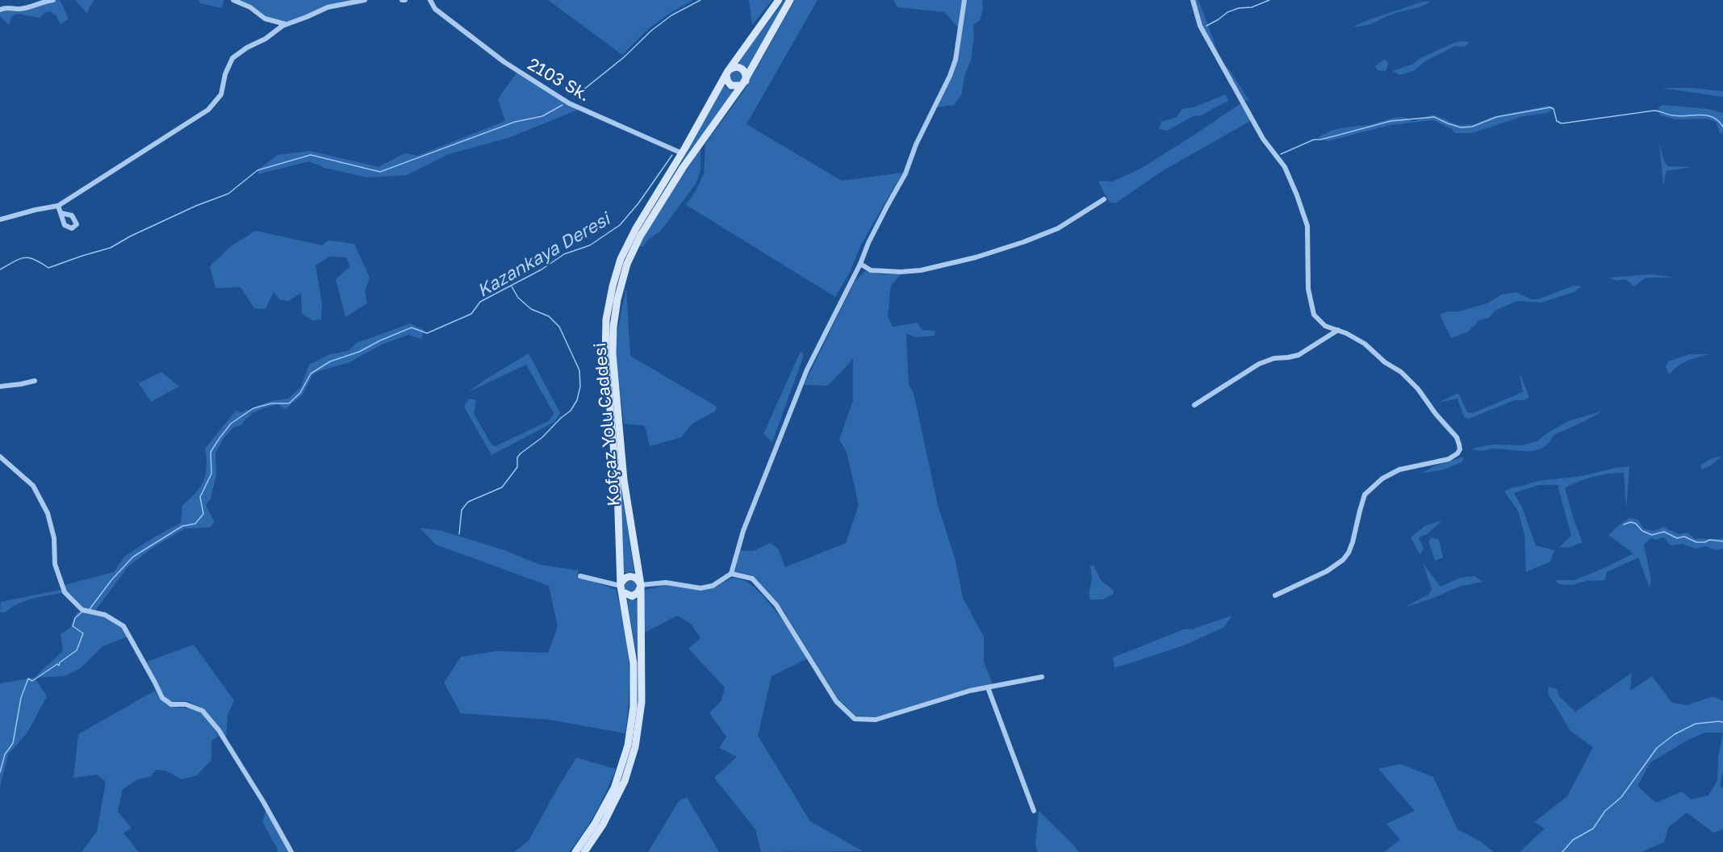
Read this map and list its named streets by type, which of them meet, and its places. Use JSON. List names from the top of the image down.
{
  "streets": {
    "main road": ["Kofçaz Yolu Caddesi"],
    "street": ["2103 Sk."]
  },
  "crossings": [
    ["2103 Sk.", "Kofçaz Yolu Caddesi"]
  ],
  "water": ["Kazankaya Deresi"]
}
